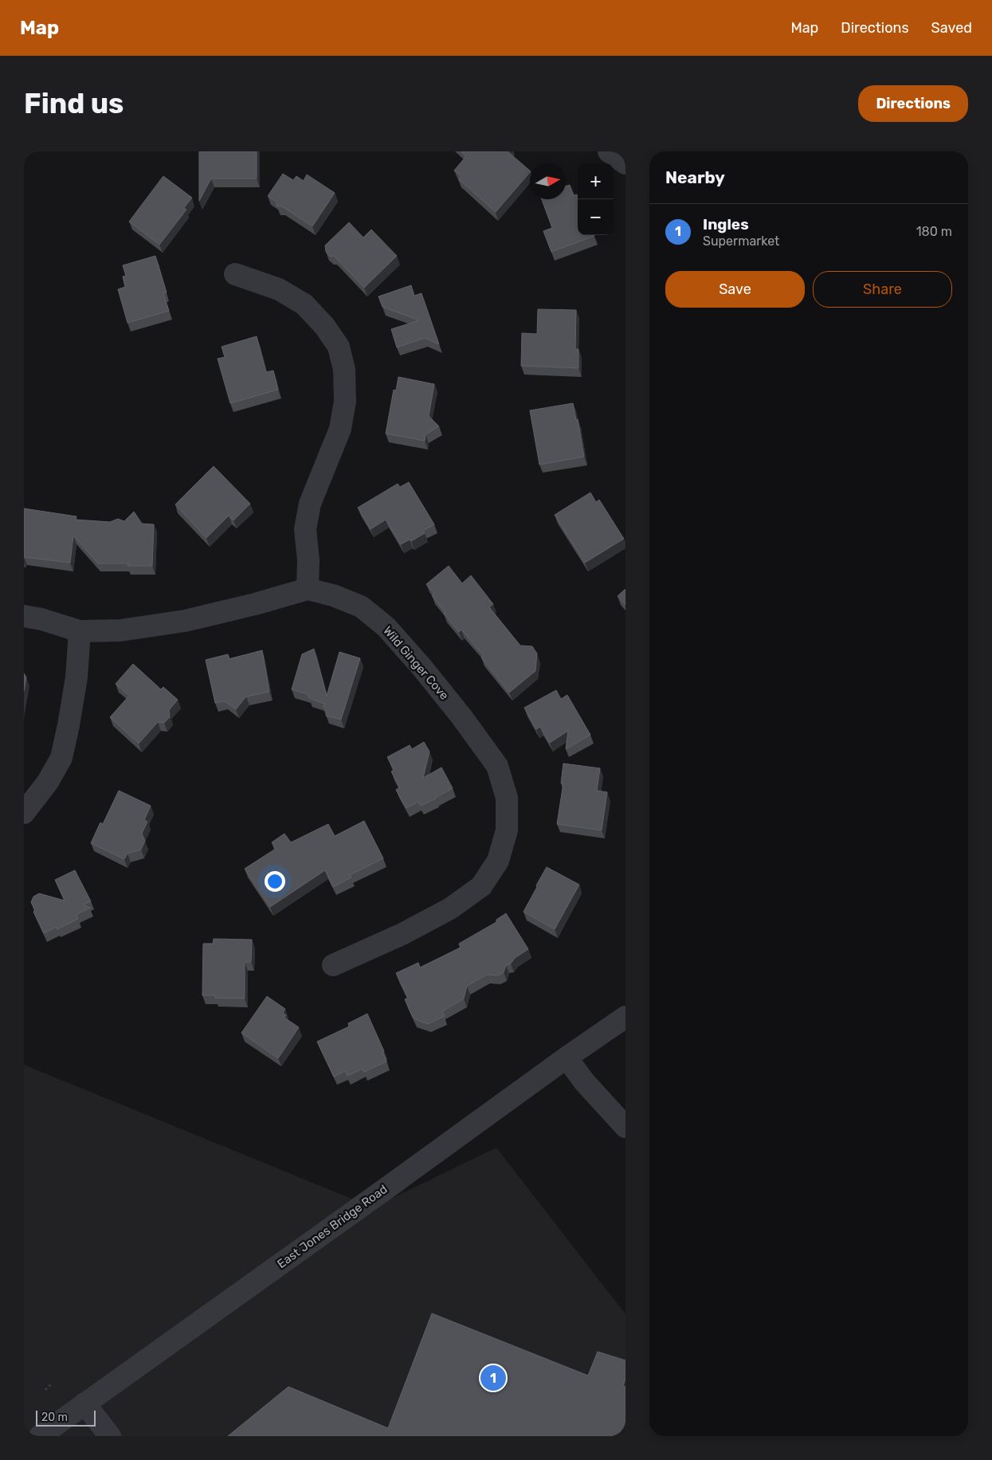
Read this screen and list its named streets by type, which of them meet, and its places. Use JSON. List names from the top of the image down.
{
  "streets": {
    "street": ["Wild Ginger Cove", "East Jones Bridge Road"]
  },
  "scale_bar": "20 m",
  "north": "right",
  "page": {
    "header": "Map",
    "nav": ["Map", "Directions", "Saved"],
    "buttons": [
      "Directions",
      ["Save", "Share"]
    ],
    "title": "Find us",
    "heading": "Nearby",
    "map_buttons": ["+", "−"],
    "list": [
      {
        "mark": "1",
        "name": "Ingles",
        "note": "Supermarket",
        "value": "180 m"
      }
    ],
    "pins": "1",
    "scale": "20 m"
  }
}
